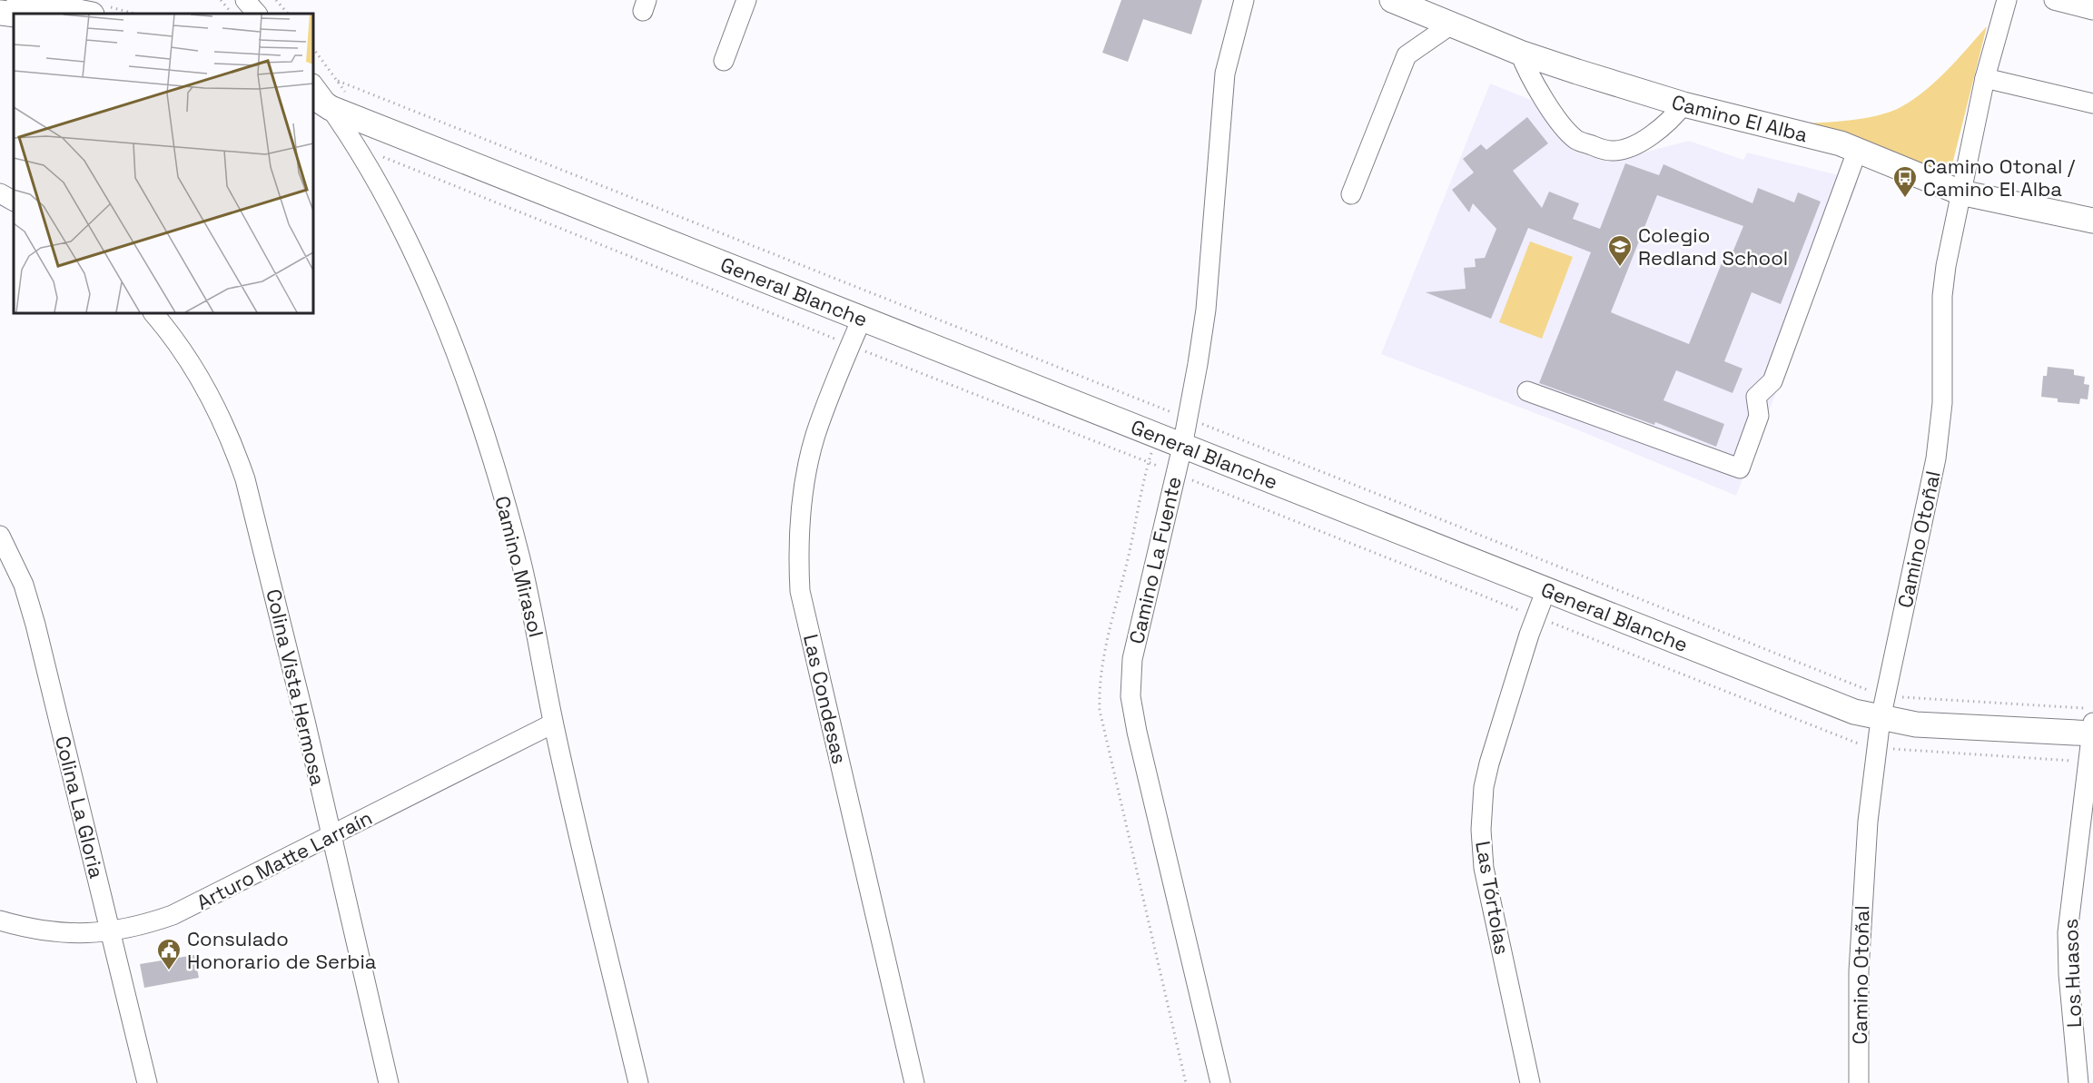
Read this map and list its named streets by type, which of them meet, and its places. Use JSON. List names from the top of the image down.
{
  "streets": {
    "main road": ["Camino El Alba", "General Blanche"],
    "street": [
      "Camino Otoñal",
      "Camino La Fuente",
      "Camino Mirasol",
      "Colina Vista Hermosa",
      "Las Condesas",
      "Colina La Gloria",
      "Arturo Matte Larraín",
      "Las Tórtolas",
      "Los Huasos"
    ]
  },
  "crossings": [
    ["Camino El Alba", "Camino Otoñal"],
    ["General Blanche", "Camino Otoñal"],
    ["General Blanche", "Camino La Fuente"],
    ["General Blanche", "Camino Mirasol"],
    ["General Blanche", "Las Condesas"],
    ["General Blanche", "Las Tórtolas"],
    ["General Blanche", "Los Huasos"],
    ["Camino Mirasol", "Arturo Matte Larraín"],
    ["Colina Vista Hermosa", "Arturo Matte Larraín"],
    ["Colina La Gloria", "Arturo Matte Larraín"]
  ],
  "places": {
    "bus stop": ["Camino Otonal / Camino El Alba"],
    "school or university": ["Colegio Redland School"],
    "public building": ["Consulado Honorario de Serbia"]
  }
}
